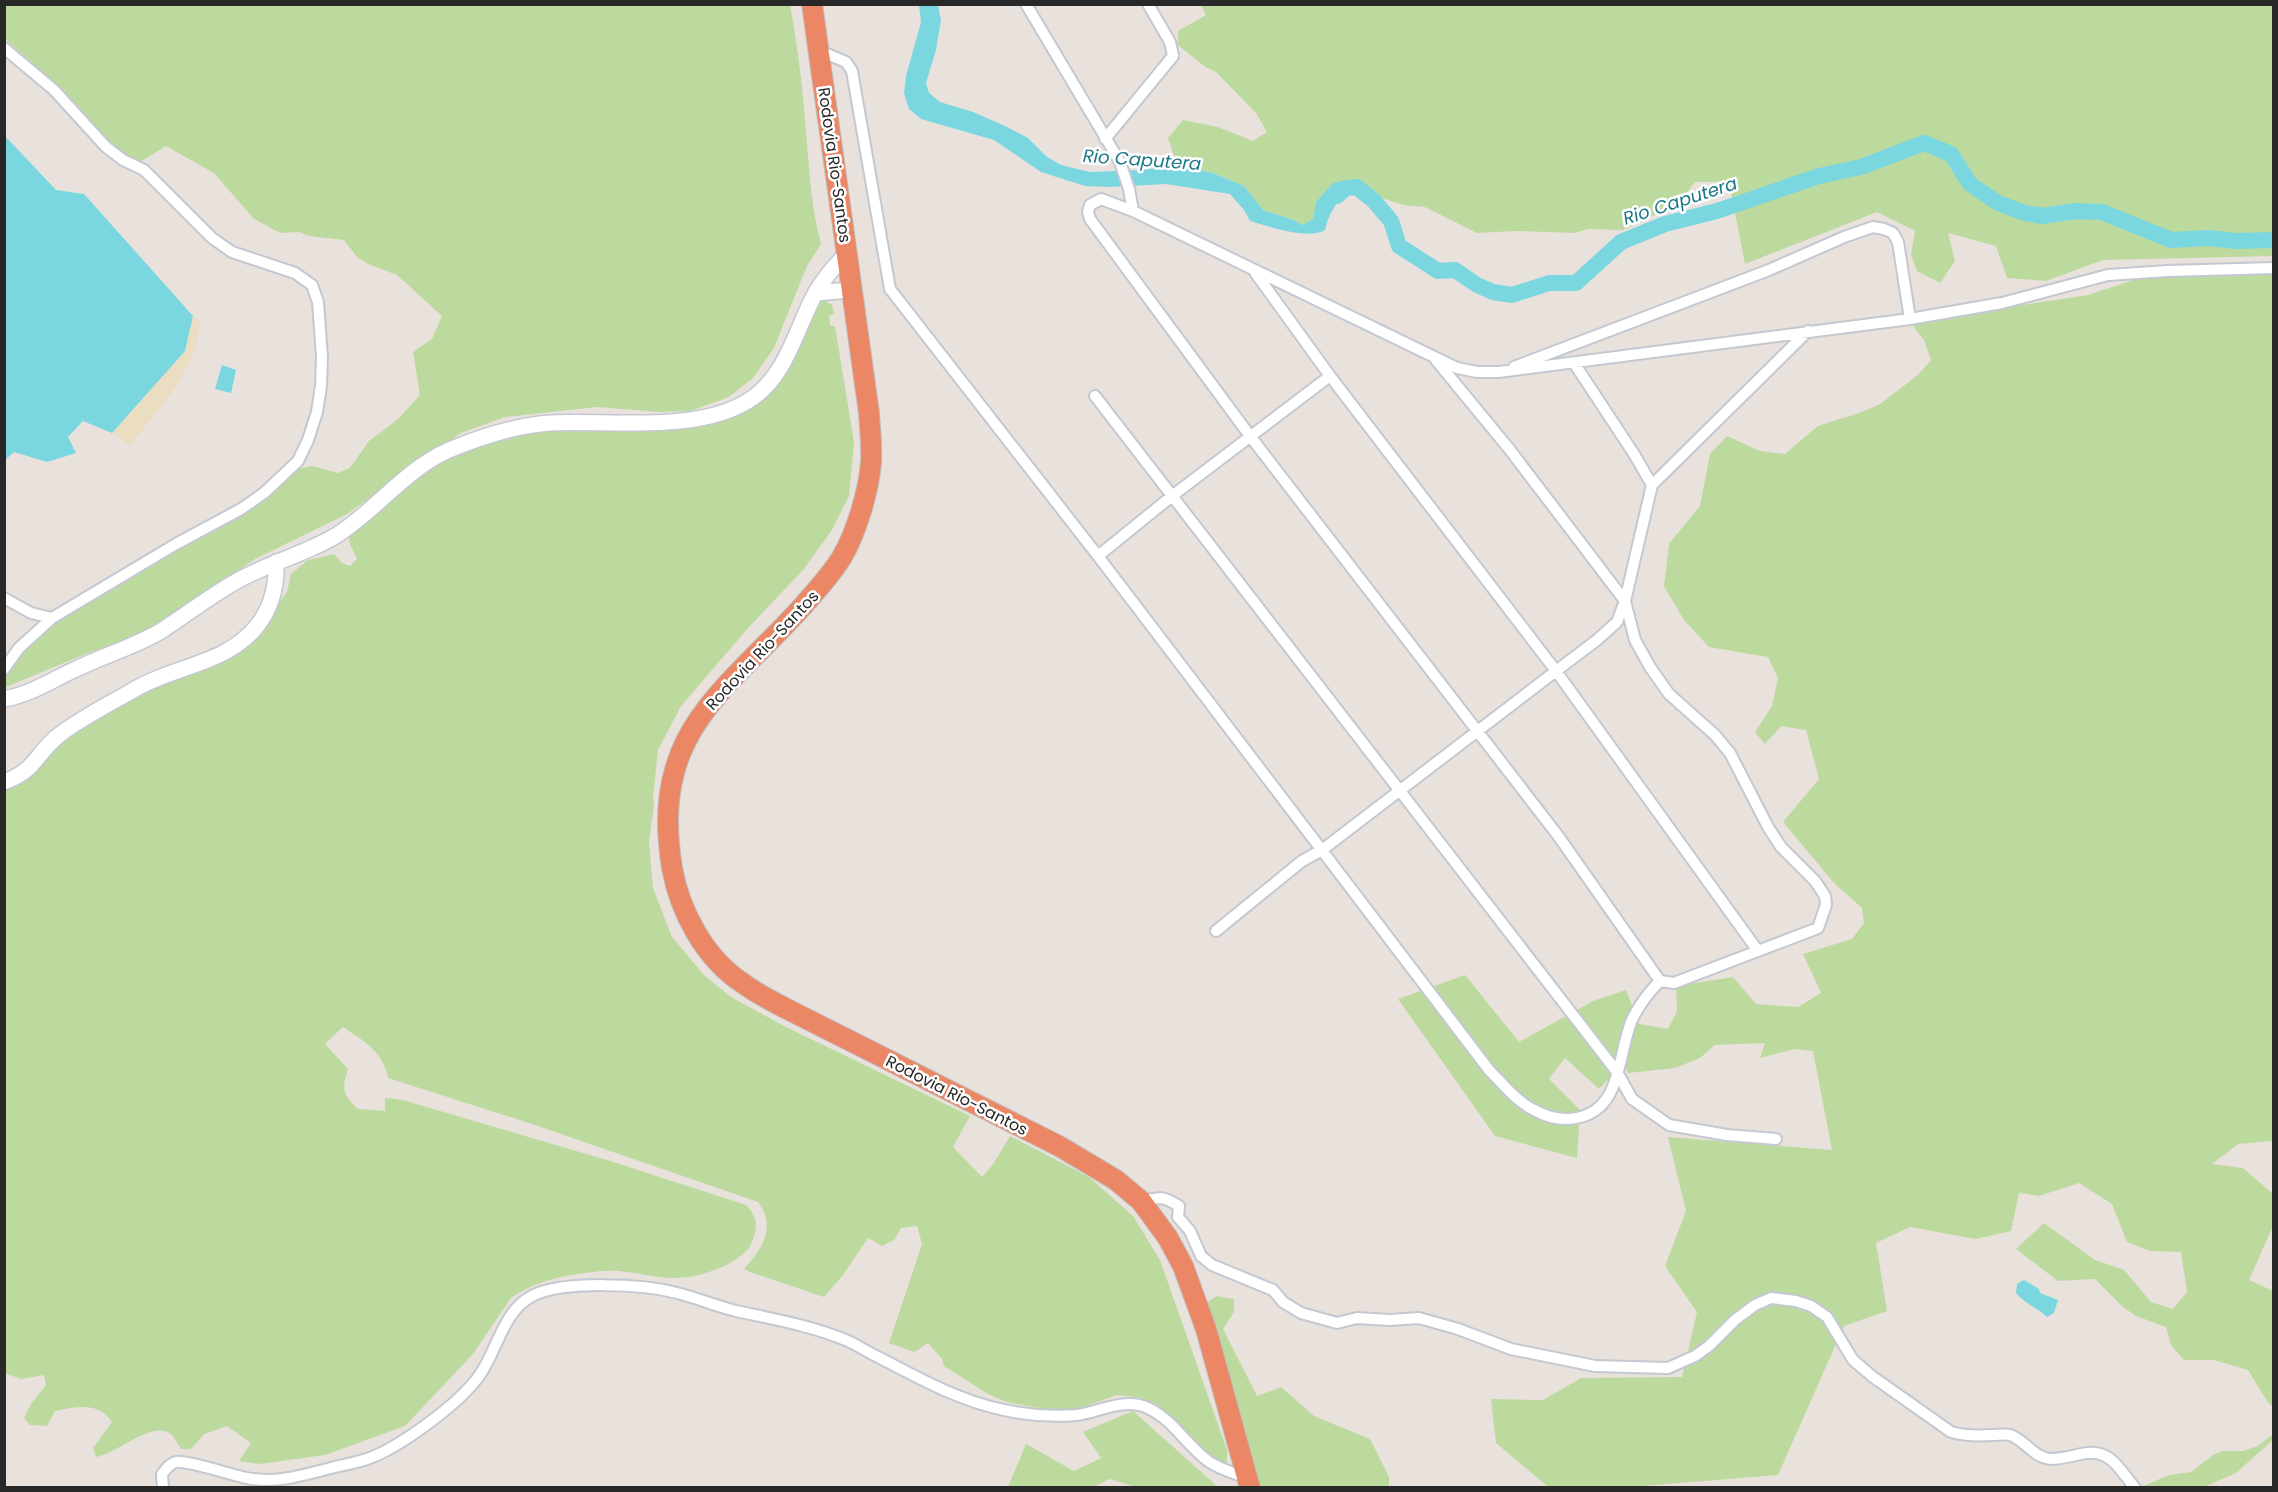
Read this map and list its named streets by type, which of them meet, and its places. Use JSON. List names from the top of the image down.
{
  "streets": {
    "highway": ["Rodovia Rio-Santos"]
  },
  "water": ["Rio Caputera"]
}
